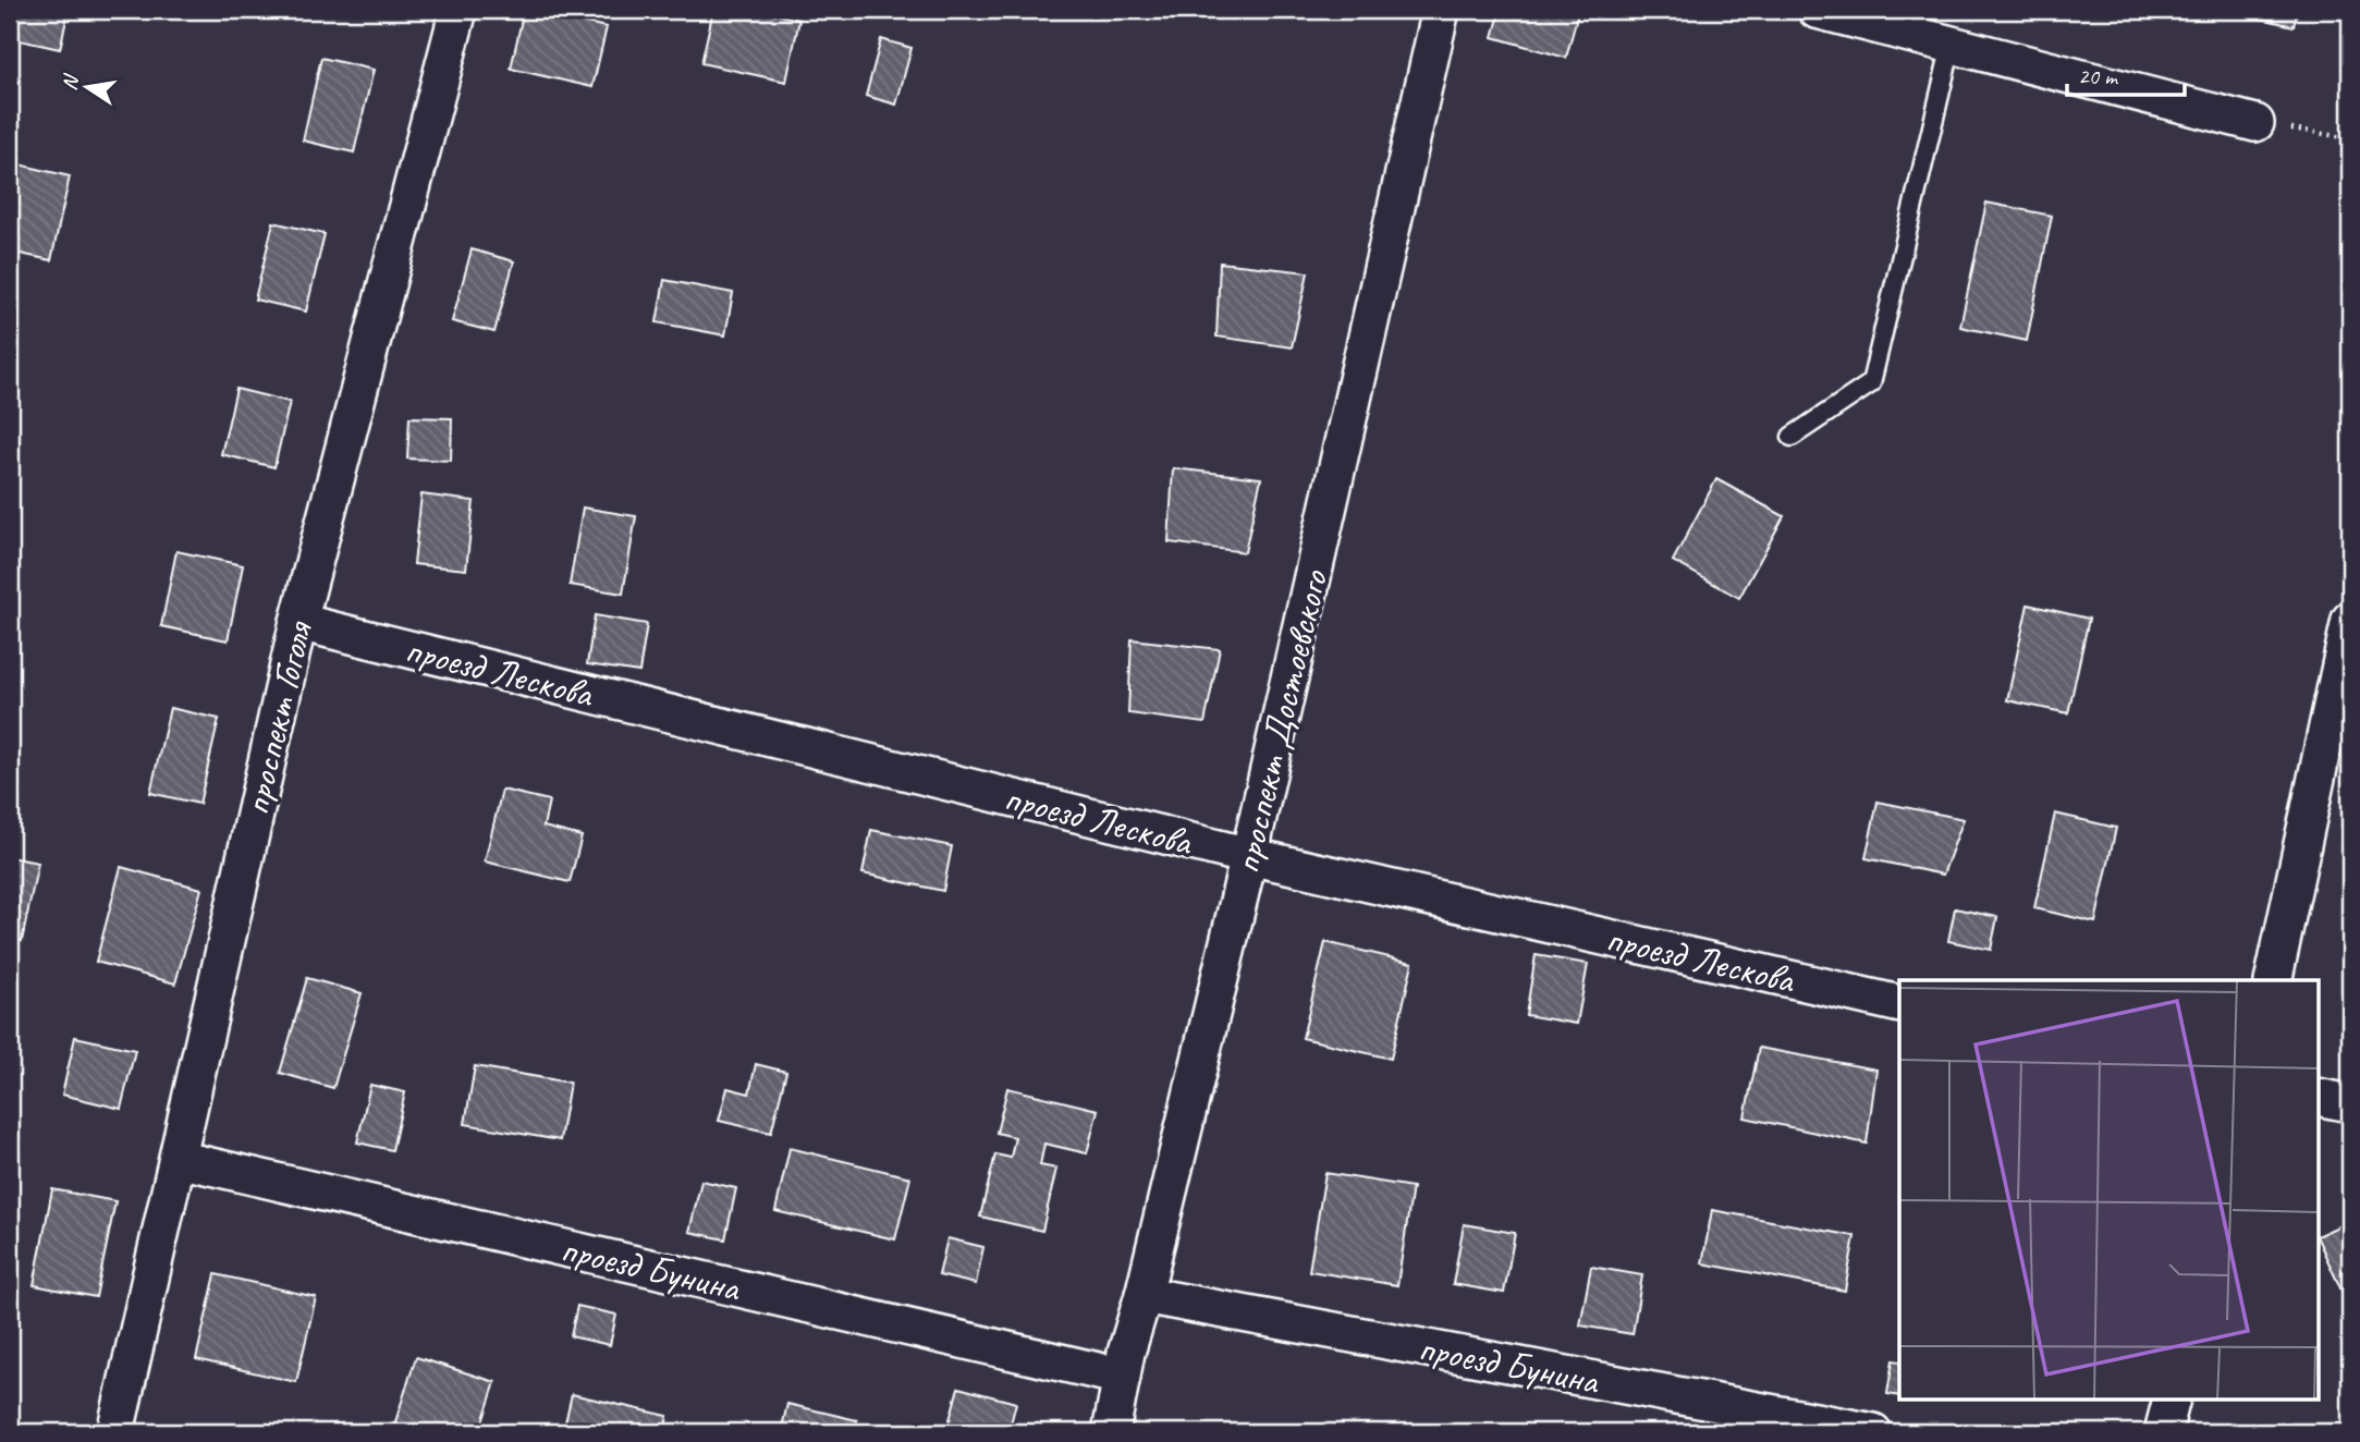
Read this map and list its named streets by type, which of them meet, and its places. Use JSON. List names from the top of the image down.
{
  "streets": {
    "street": [
      "проезд Лескова",
      "проспект Гоголя",
      "проспект Достоевского",
      "проезд Бунина"
    ]
  },
  "crossings": [
    ["проезд Лескова", "проспект Гоголя"],
    ["проезд Лескова", "проспект Достоевского"],
    ["проспект Гоголя", "проезд Бунина"],
    ["проспект Достоевского", "проезд Бунина"]
  ],
  "scale_bar": "20 m",
  "north": "left"
}
